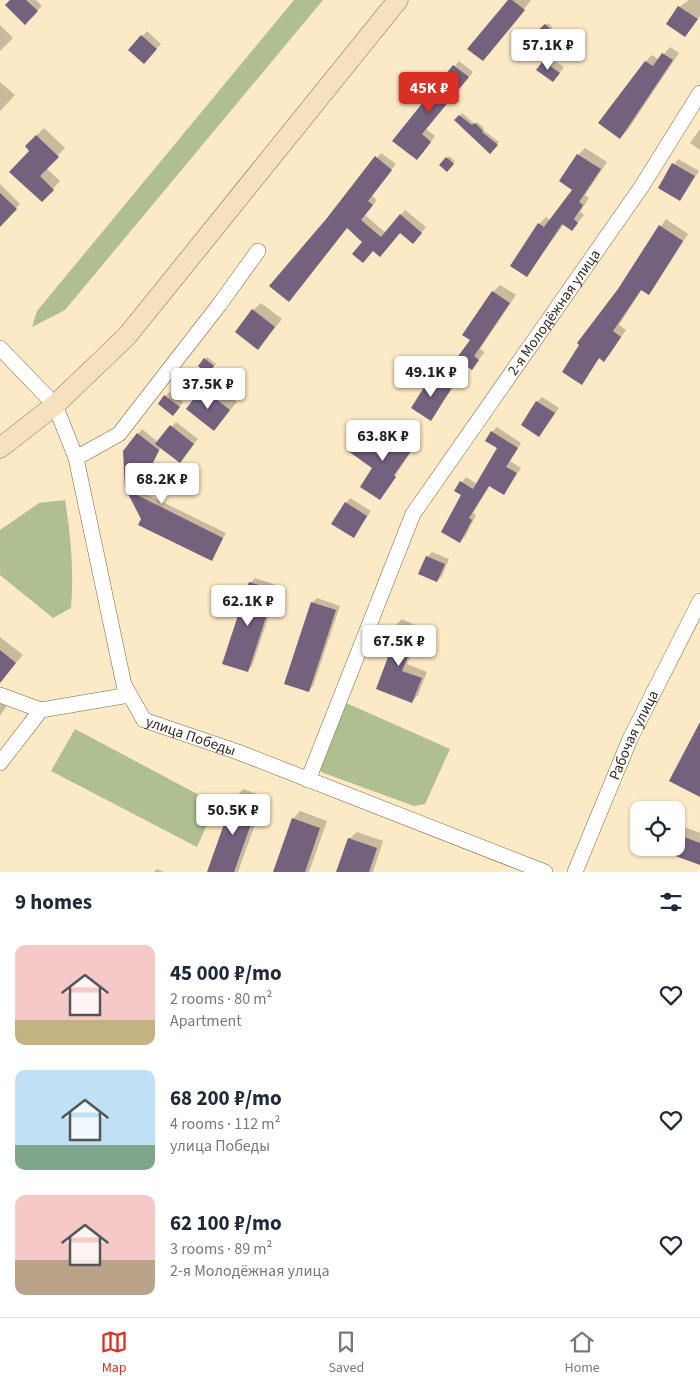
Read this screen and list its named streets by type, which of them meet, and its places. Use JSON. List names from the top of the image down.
{
  "streets": {
    "street": ["2-я Молодёжная улица", "улица Победы", "Рабочая улица"]
  },
  "crossings": [
    ["2-я Молодёжная улица", "улица Победы"]
  ],
  "page": {
    "price": [
      "57.1K ₽",
      "45K ₽",
      "49.1K ₽",
      "37.5K ₽",
      "63.8K ₽",
      "68.2K ₽",
      "62.1K ₽",
      "67.5K ₽",
      "50.5K ₽"
    ],
    "heading": "9 homes",
    "list": [
      {
        "name": "45 000 ₽/mo",
        "note": "2 rooms · 80 m² · Apartment"
      },
      {
        "name": "68 200 ₽/mo",
        "note": "4 rooms · 112 m² · улица Победы"
      },
      {
        "name": "62 100 ₽/mo",
        "note": "3 rooms · 89 m² · 2-я Молодёжная улица"
      }
    ],
    "tabs": ["Map", "Saved", "Home"]
  }
}
